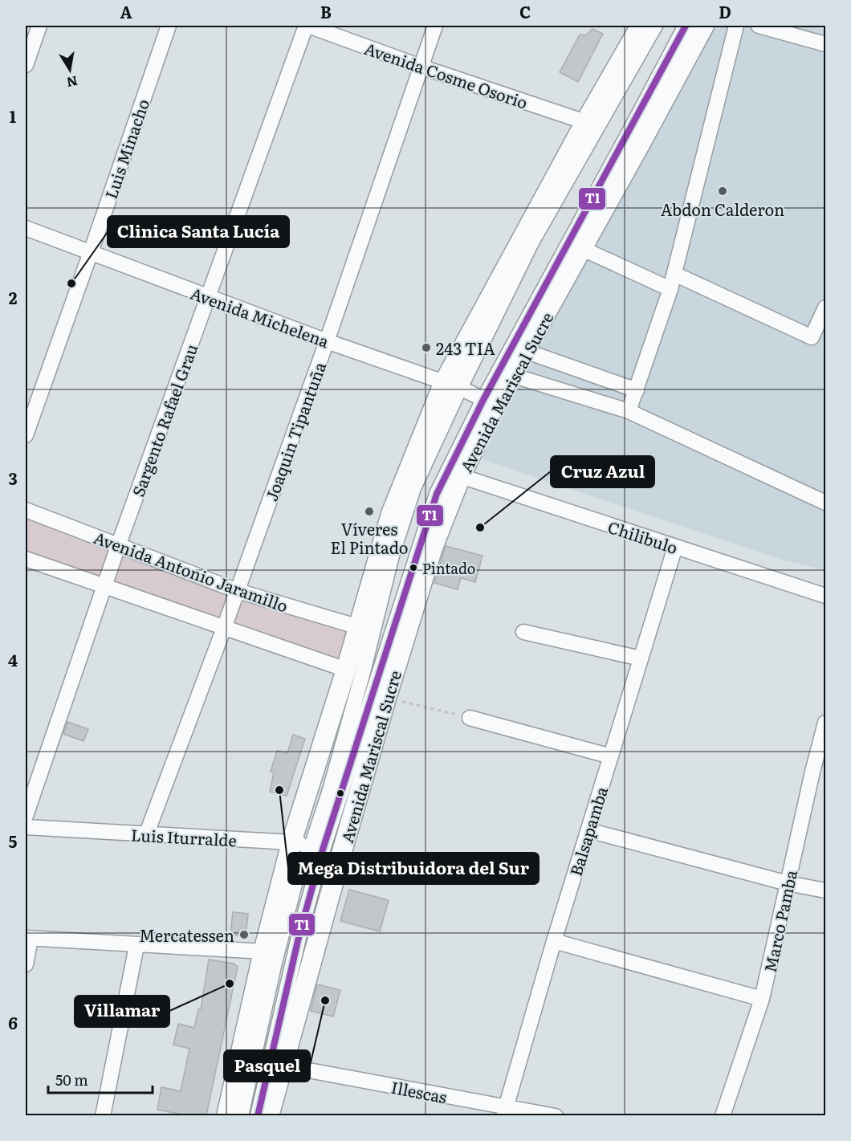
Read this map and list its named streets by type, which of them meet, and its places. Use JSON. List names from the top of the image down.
{
  "streets": {
    "main road": ["Avenida Mariscal Sucre"],
    "street": [
      "Avenida Cosme Osorio",
      "Luis Minacho",
      "Avenida Michelena",
      "Sargento Rafael Grau",
      "Joaquin Tipantuña",
      "Chilibulo",
      "Avenida Antonio Jaramillo",
      "Balsapamba",
      "Luis Iturralde",
      "Marco Pamba",
      "Illescas"
    ]
  },
  "crossings": [
    ["Avenida Cosme Osorio", "Sargento Rafael Grau"],
    ["Avenida Cosme Osorio", "Joaquin Tipantuña"],
    ["Luis Minacho", "Avenida Michelena"],
    ["Avenida Michelena", "Avenida Mariscal Sucre"],
    ["Avenida Michelena", "Sargento Rafael Grau"],
    ["Avenida Michelena", "Joaquin Tipantuña"],
    ["Avenida Mariscal Sucre", "Chilibulo"],
    ["Avenida Mariscal Sucre", "Luis Iturralde"],
    ["Avenida Mariscal Sucre", "Illescas"],
    ["Sargento Rafael Grau", "Avenida Antonio Jaramillo"],
    ["Joaquin Tipantuña", "Avenida Antonio Jaramillo"],
    ["Joaquin Tipantuña", "Luis Iturralde"],
    ["Chilibulo", "Balsapamba"],
    ["Balsapamba", "Illescas"]
  ],
  "places": [
    "Abdon Calderon",
    "Clinica Santa Lucía",
    "243 TIA",
    "Víveres El Pintado",
    "Cruz Azul",
    "Pintado",
    "Mega Distribuidora del Sur",
    "Mercatessen",
    "Villamar",
    "Pasquel"
  ],
  "lines": ["transit line T1"],
  "scale_bar": "50 m",
  "north": "bottom",
  "grid": {
    "columns": [
      "A",
      "B",
      "C",
      "D"
    ],
    "rows": [
      "1",
      "2",
      "3",
      "4",
      "5",
      "6"
    ]
  }
}
